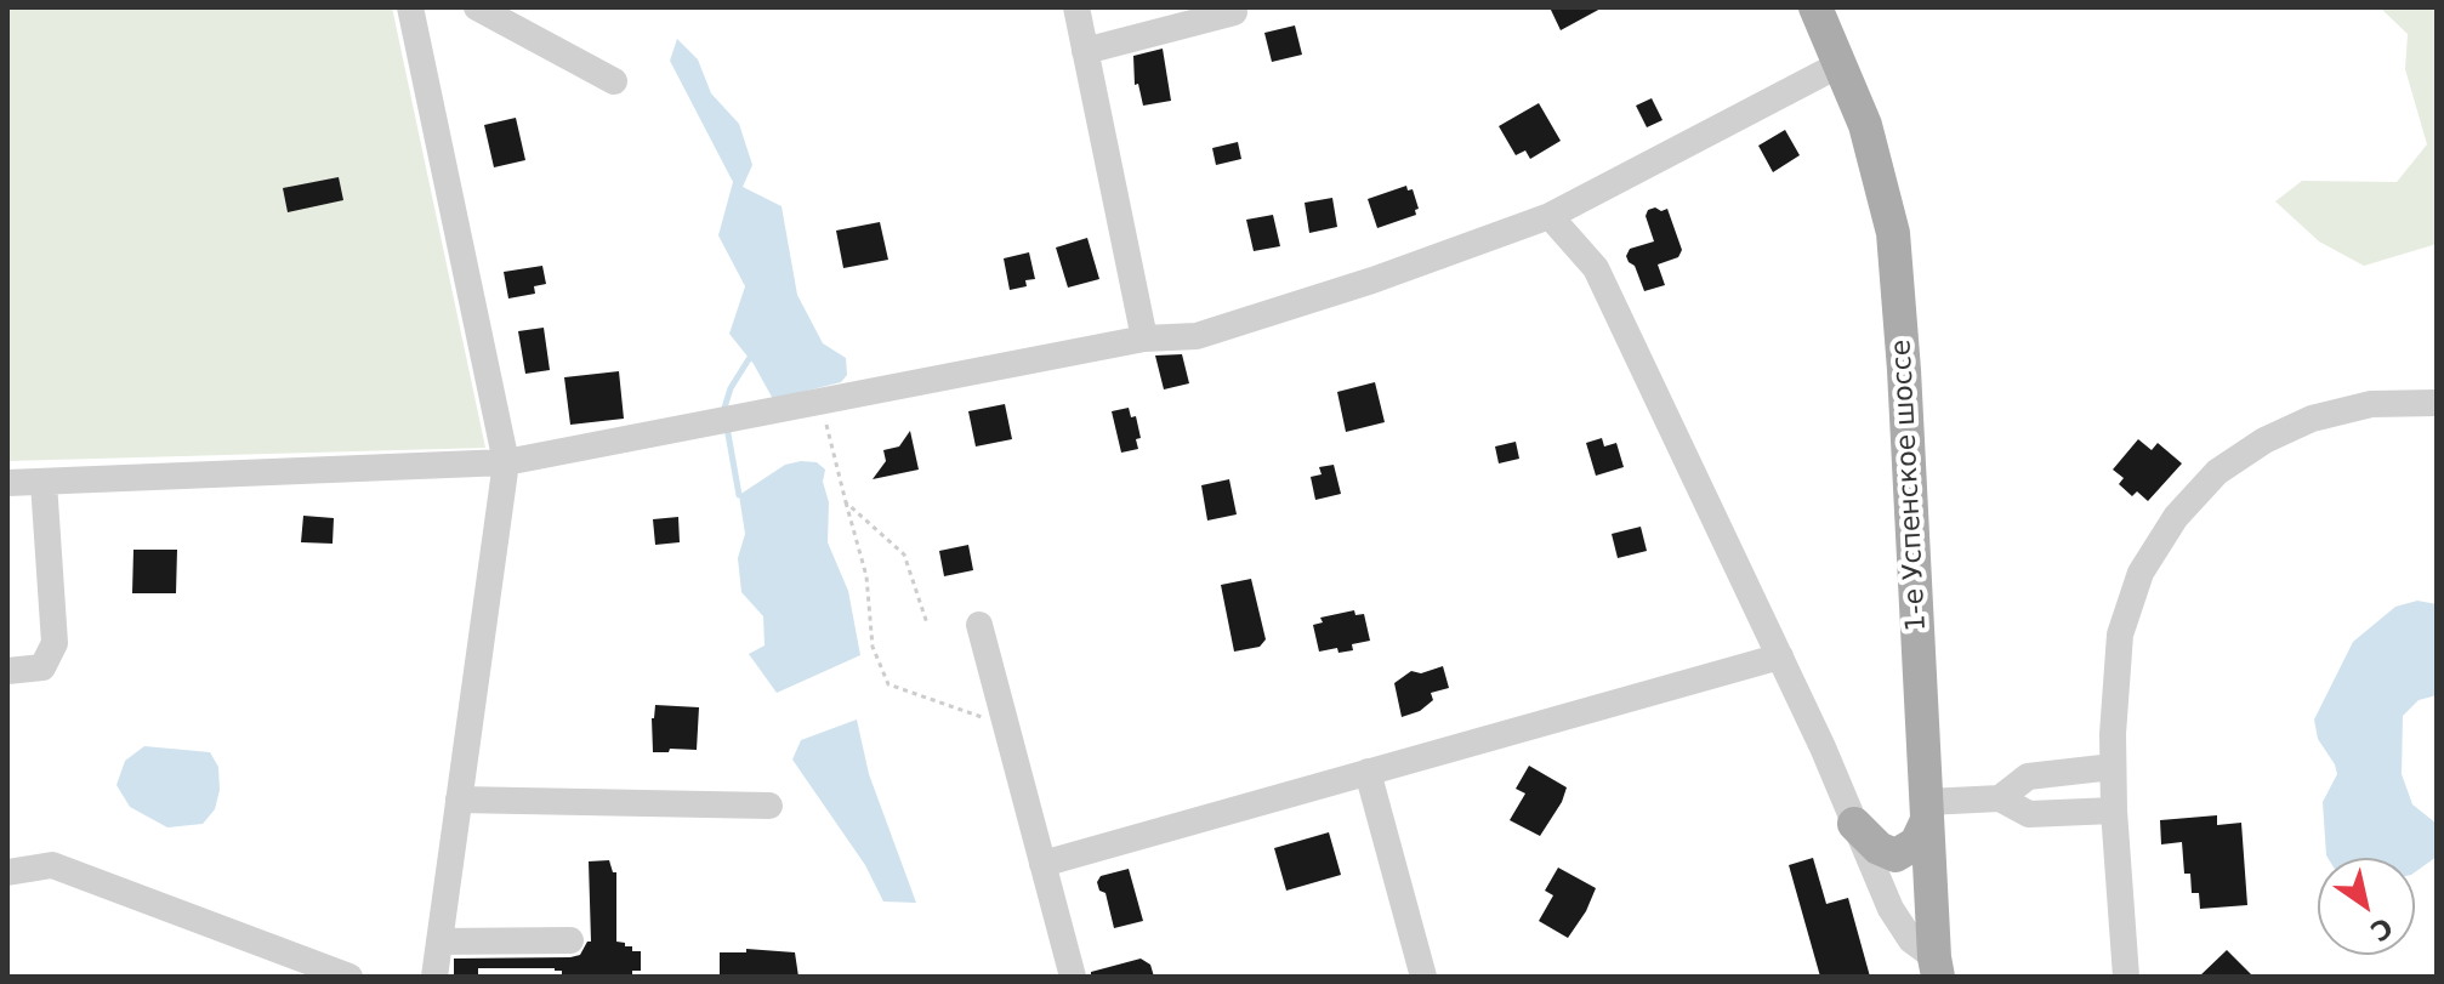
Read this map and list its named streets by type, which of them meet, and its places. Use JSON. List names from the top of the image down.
{
  "streets": {
    "main road": ["1-е Успенское шоссе"]
  },
  "north": "bottom right"
}
